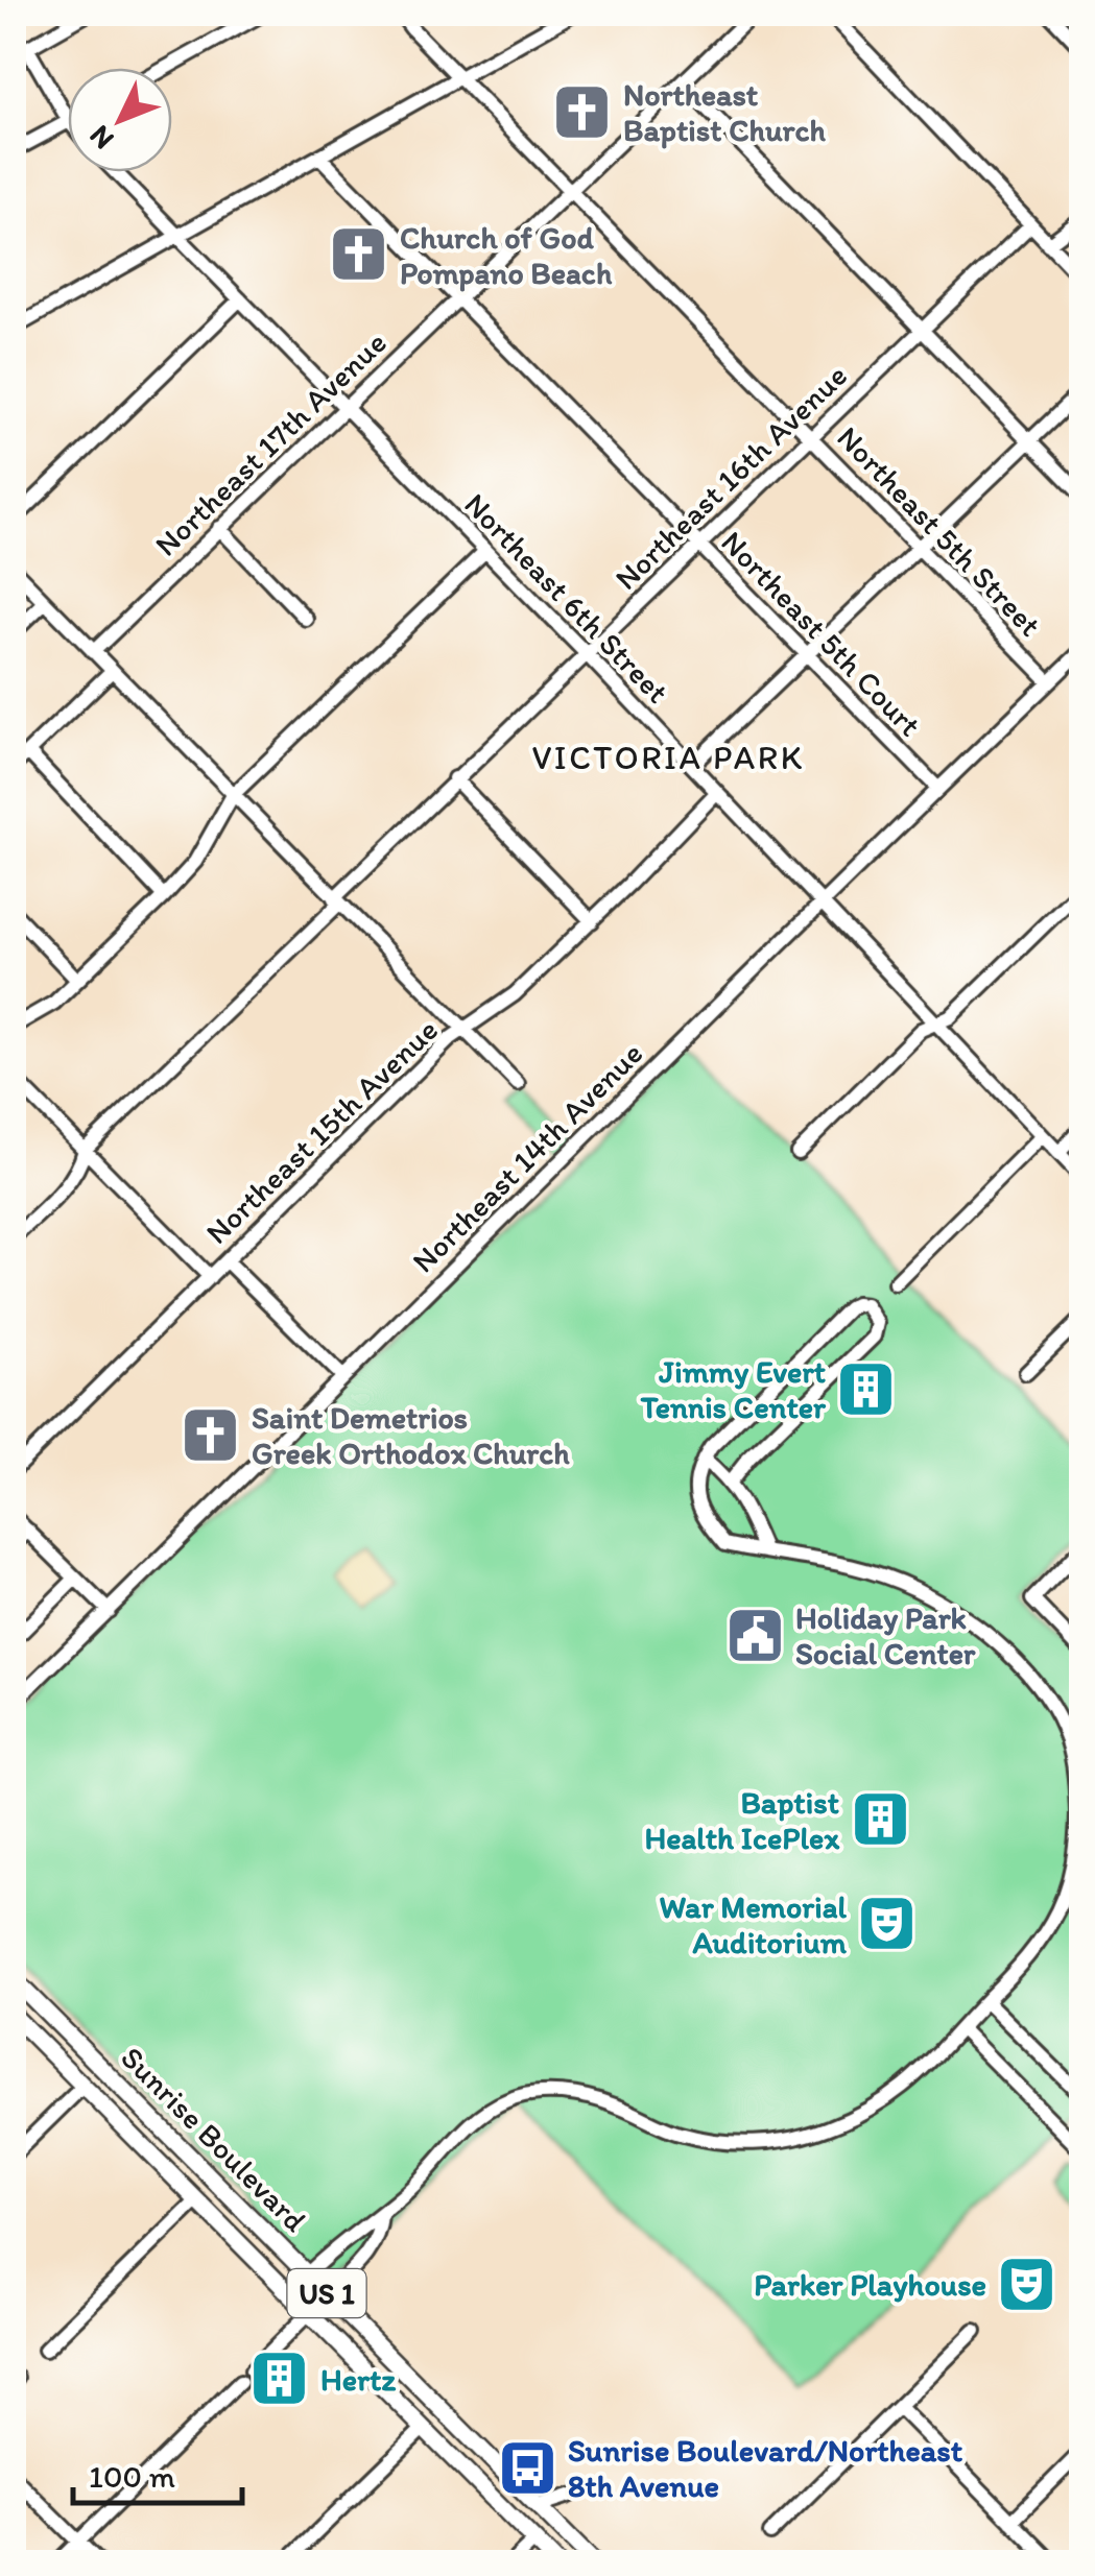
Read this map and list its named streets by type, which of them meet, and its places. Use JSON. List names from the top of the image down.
{
  "streets": {
    "main road": ["Sunrise Boulevard", "US 1"],
    "street": [
      "Northeast 17th Avenue",
      "Northeast 16th Avenue",
      "Northeast 5th Street",
      "Northeast 6th Street",
      "Northeast 5th Court",
      "Northeast 15th Avenue",
      "Northeast 14th Avenue"
    ]
  },
  "crossings": [
    ["Northeast 17th Avenue", "Northeast 5th Street"],
    ["Northeast 17th Avenue", "Northeast 6th Street"],
    ["Northeast 17th Avenue", "Northeast 5th Court"],
    ["Northeast 16th Avenue", "Northeast 5th Street"],
    ["Northeast 16th Avenue", "Northeast 6th Street"],
    ["Northeast 16th Avenue", "Northeast 5th Court"],
    ["Northeast 5th Street", "Northeast 14th Avenue"],
    ["Northeast 6th Street", "Northeast 15th Avenue"],
    ["Northeast 6th Street", "Northeast 14th Avenue"],
    ["Northeast 5th Court", "Northeast 14th Avenue"]
  ],
  "districts": ["VICTORIA PARK"],
  "places": {
    "church": ["Northeast Baptist Church", "Church of God Pompano Beach", "Saint Demetrios Greek Orthodox Church"],
    "building": ["Jimmy Evert Tennis Center", "Baptist Health IcePlex", "Hertz"],
    "public building": ["Holiday Park Social Center"],
    "theatre": ["War Memorial Auditorium", "Parker Playhouse"],
    "bus stop": ["Sunrise Boulevard/Northeast 8th Avenue"]
  },
  "scale_bar": "100 m",
  "north": "bottom left"
}
